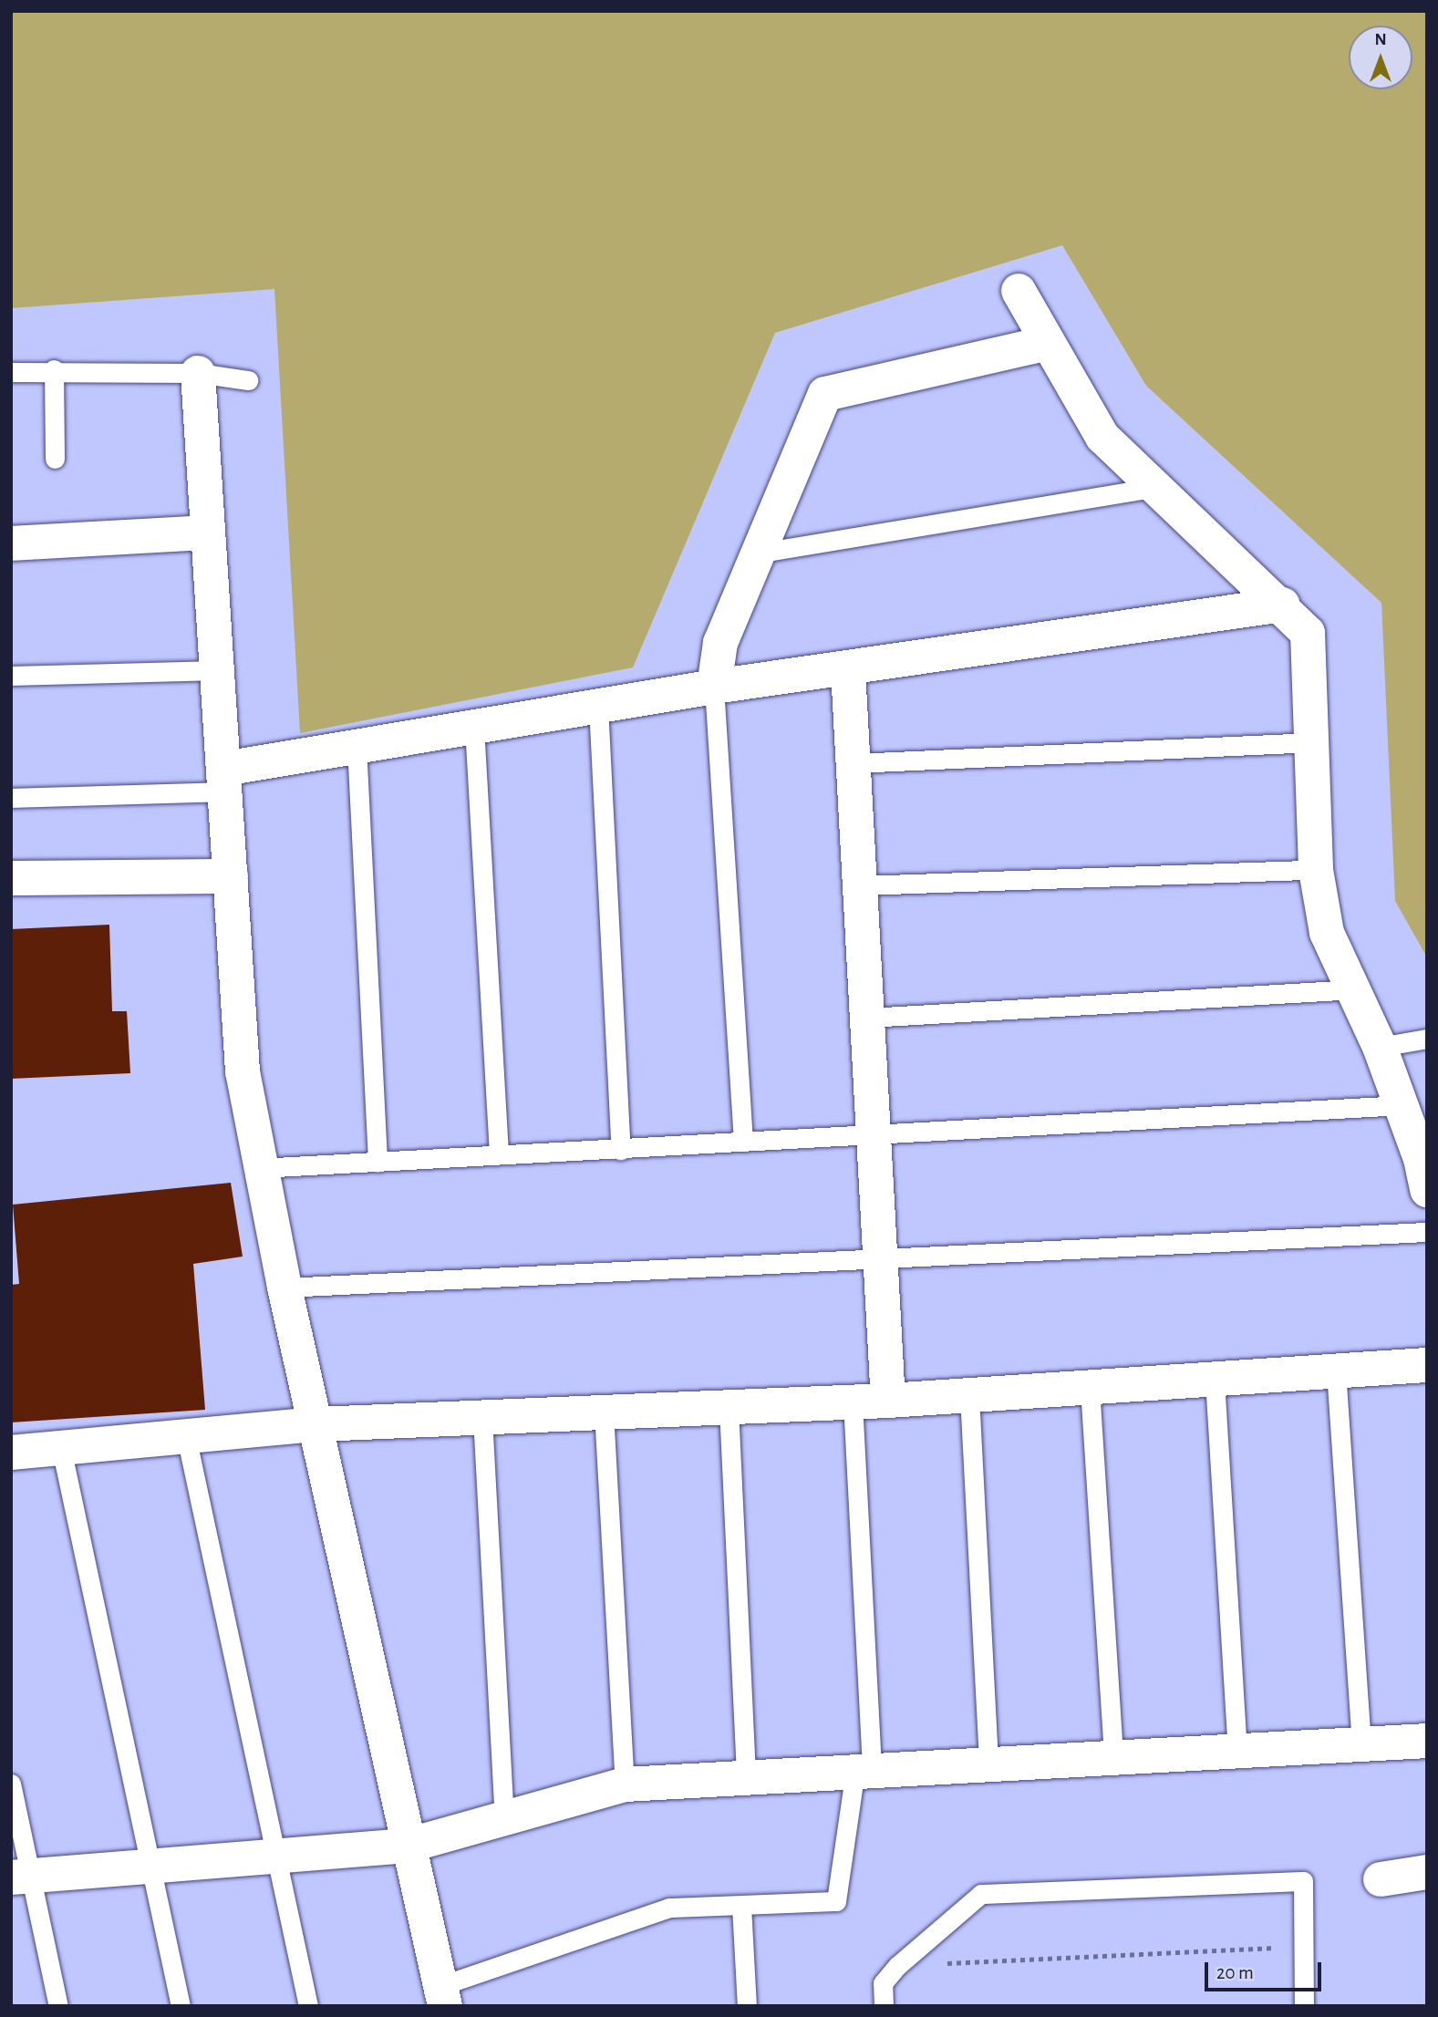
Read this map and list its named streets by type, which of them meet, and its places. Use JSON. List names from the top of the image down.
{
  "scale_bar": "20 m",
  "north": "top"
}
